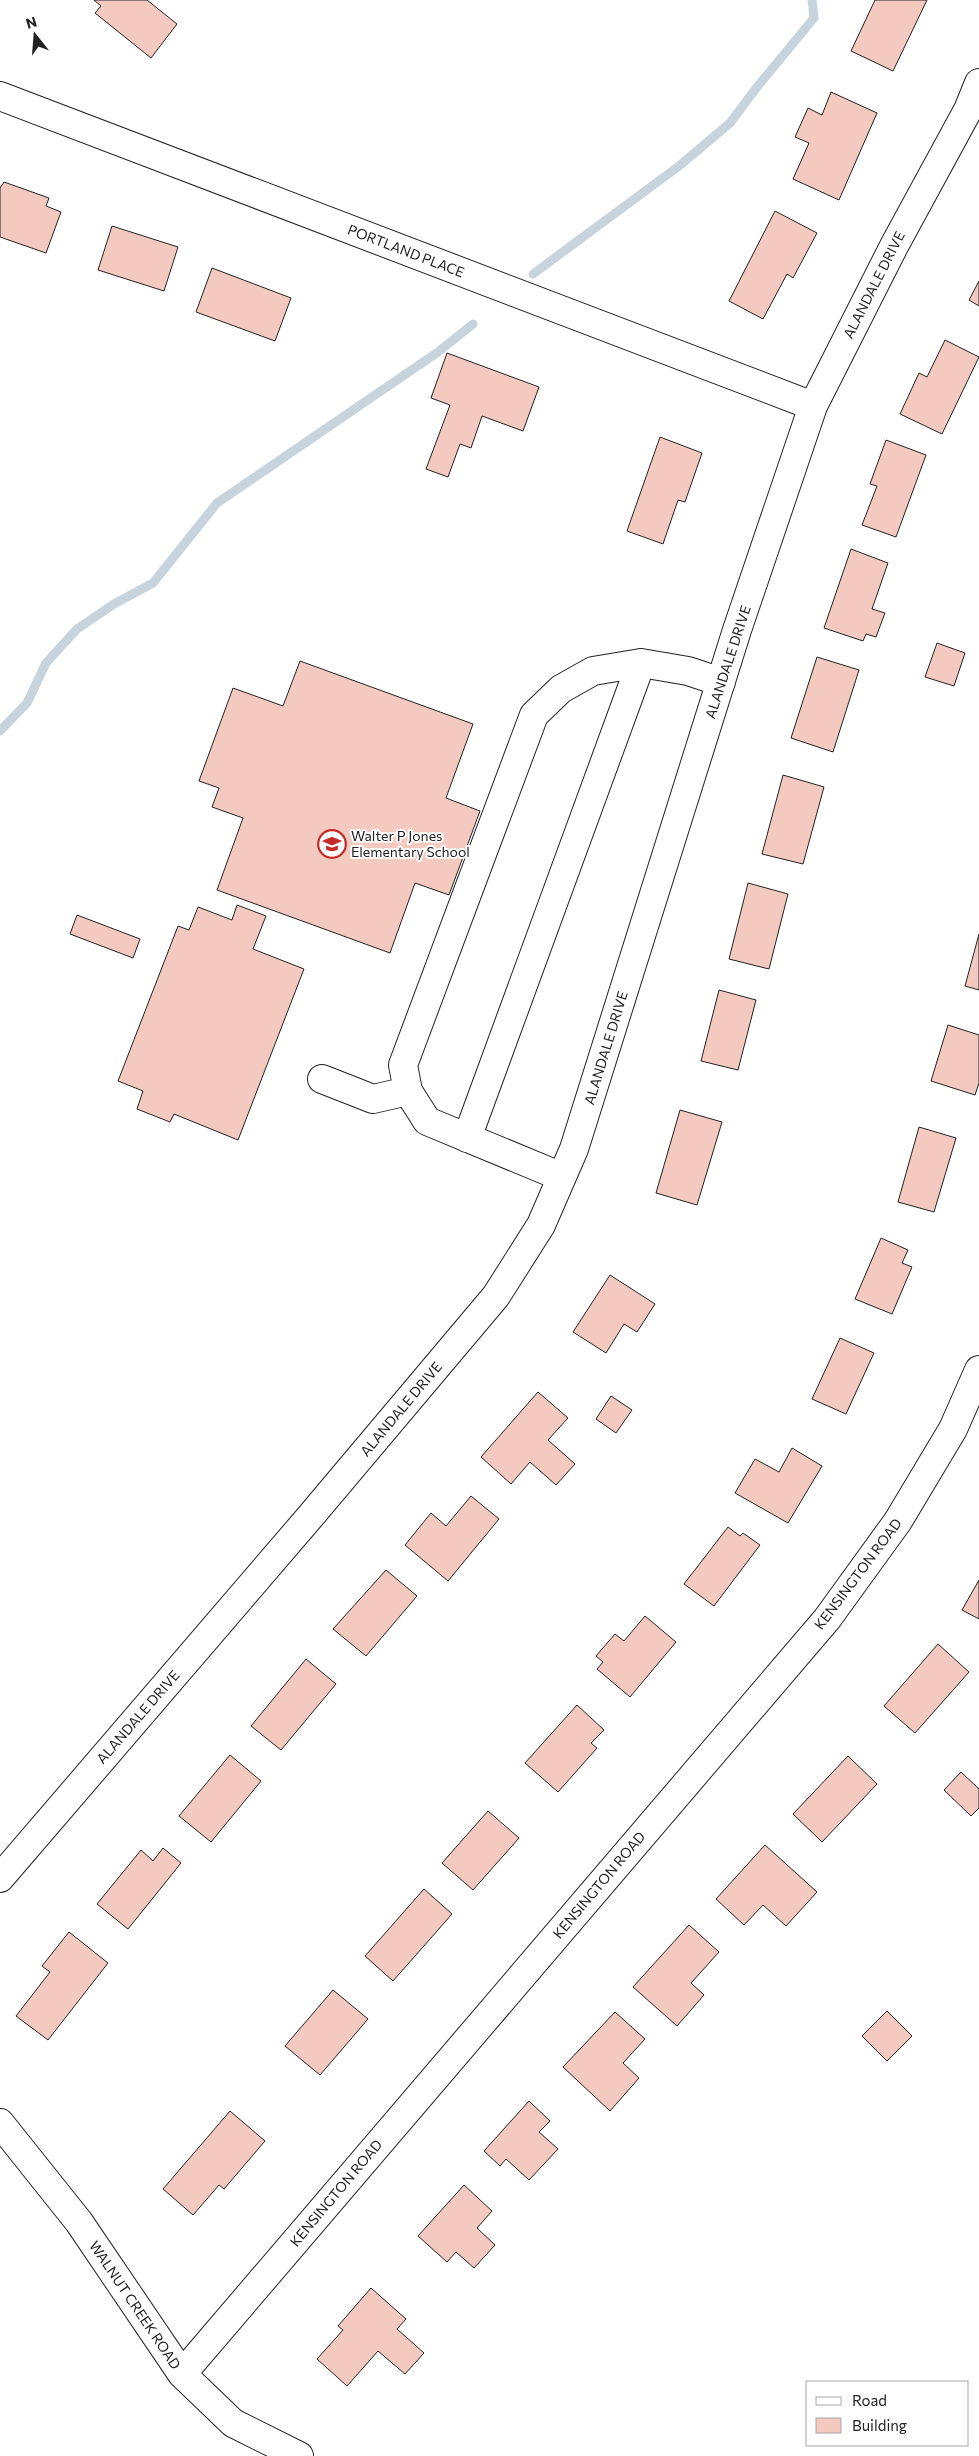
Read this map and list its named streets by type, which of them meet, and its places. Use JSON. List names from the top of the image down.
{
  "streets": {
    "street": [
      "PORTLAND PLACE",
      "ALANDALE DRIVE",
      "KENSINGTON ROAD",
      "WALNUT CREEK ROAD"
    ]
  },
  "crossings": [
    ["PORTLAND PLACE", "ALANDALE DRIVE"],
    ["KENSINGTON ROAD", "WALNUT CREEK ROAD"]
  ],
  "places": {
    "school or university": ["Walter P Jones Elementary School"]
  },
  "legend": ["Road", "Building"],
  "north": "top"
}
